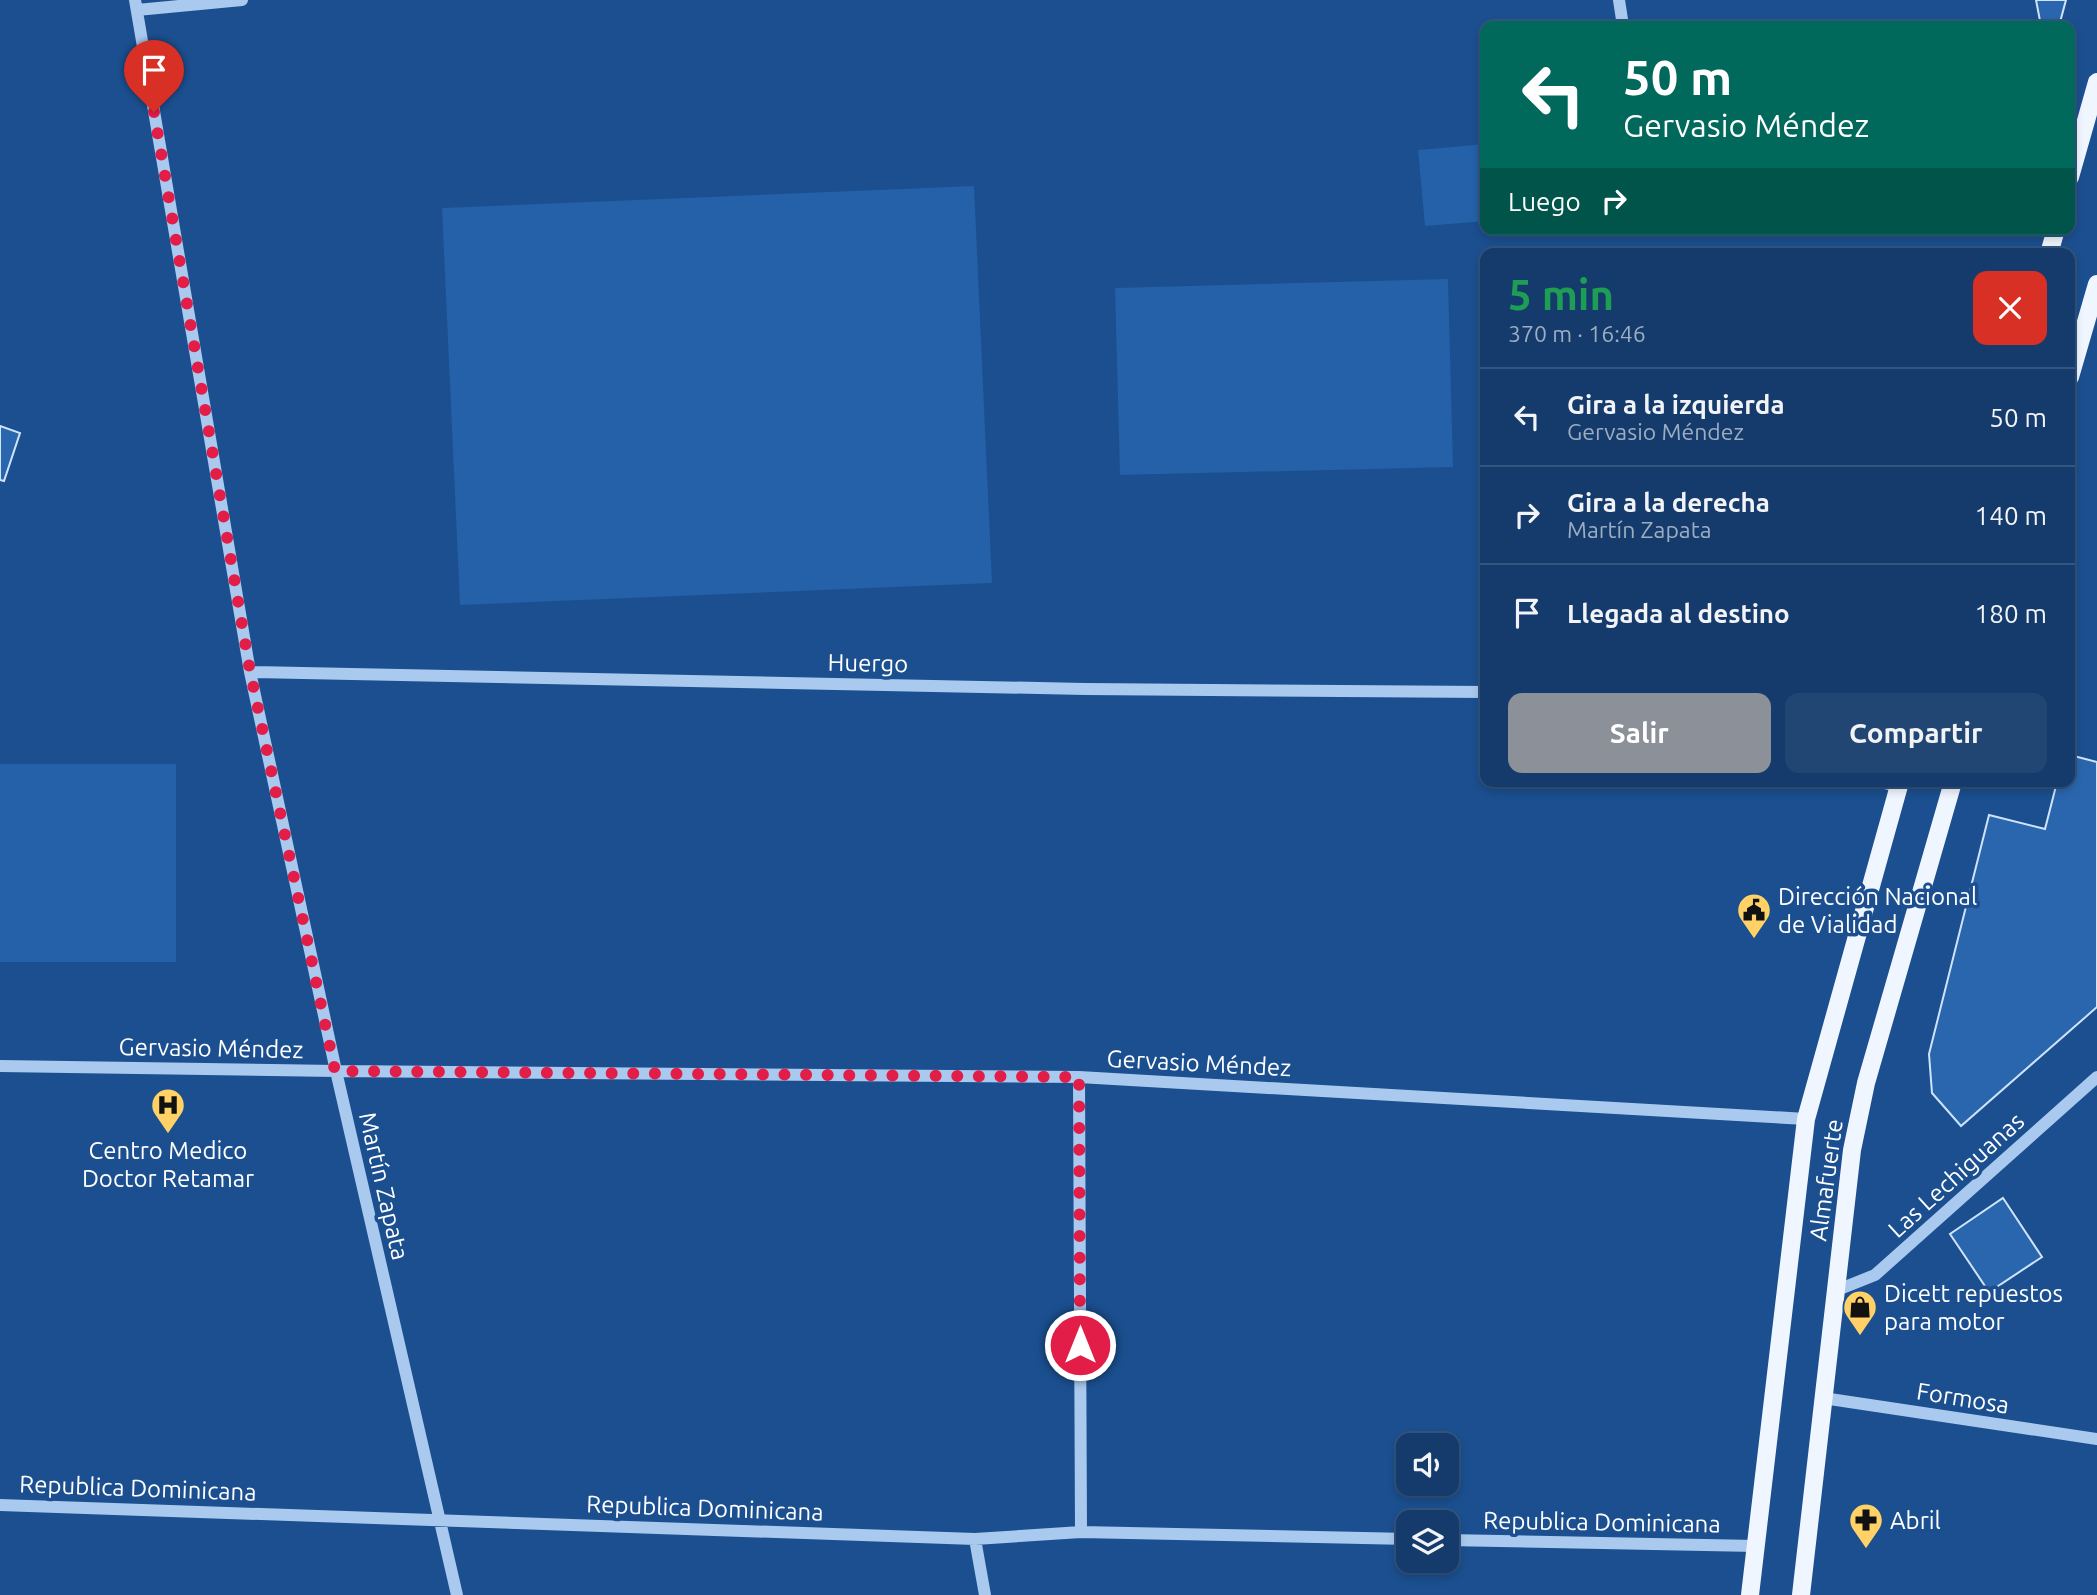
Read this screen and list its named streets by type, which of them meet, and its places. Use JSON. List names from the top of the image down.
{
  "streets": {
    "main road": ["Almafuerte"],
    "street": [
      "Huergo",
      "Gervasio Méndez",
      "Las Lechiguanas",
      "Martín Zapata",
      "Formosa",
      "Republica Dominicana"
    ]
  },
  "crossings": [
    ["Huergo", "Martín Zapata"],
    ["Gervasio Méndez", "Almafuerte"],
    ["Gervasio Méndez", "Martín Zapata"],
    ["Las Lechiguanas", "Almafuerte"],
    ["Almafuerte", "Formosa"],
    ["Almafuerte", "Republica Dominicana"],
    ["Martín Zapata", "Republica Dominicana"]
  ],
  "places": {
    "public building": ["Dirección Nacional de Vialidad"],
    "hospital": ["Centro Medico Doctor Retamar"],
    "shop": ["Dicett repuestos para motor"],
    "pharmacy": ["Abril"]
  },
  "page": {
    "turn": ["50 m", "Gervasio Méndez"],
    "then": "Luego",
    "heading": ["5 min", "370 m · 16:46"],
    "list": [
      {
        "name": "Gira a la izquierda",
        "note": "Gervasio Méndez",
        "value": "50 m"
      },
      {
        "name": "Gira a la derecha",
        "note": "Martín Zapata",
        "value": "140 m"
      },
      {
        "name": "Llegada al destino",
        "value": "180 m"
      }
    ],
    "buttons": ["Salir", "Compartir"]
  }
}
